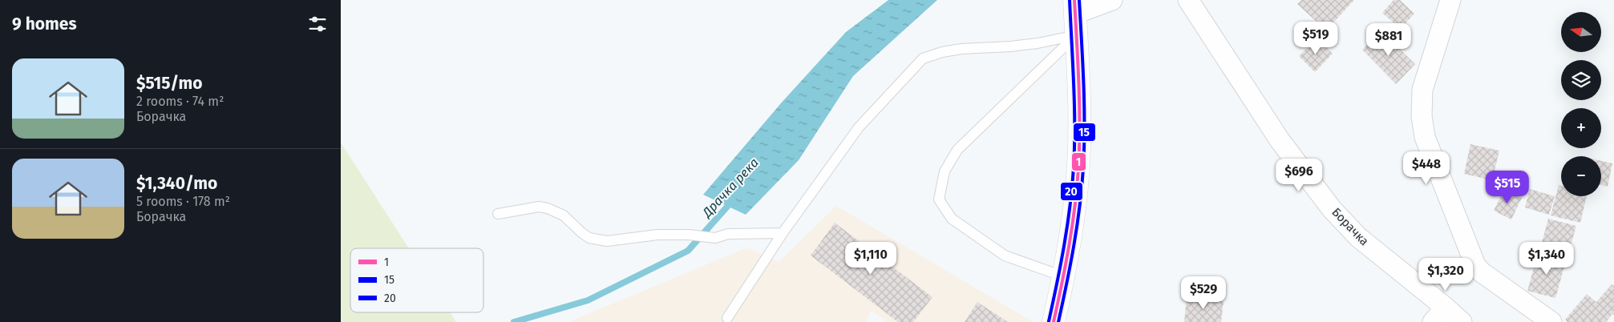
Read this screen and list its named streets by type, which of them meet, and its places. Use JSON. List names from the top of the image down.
{
  "streets": {
    "street": ["Борачка"]
  },
  "water": ["Драчка река"],
  "lines": ["transit line 1", "transit line 15", "transit line 20"],
  "legend": ["1", "15", "20"],
  "north": "left",
  "page": {
    "heading": "9 homes",
    "map_buttons": ["+", "−"],
    "price": [
      "$519",
      "$881",
      "$448",
      "$696",
      "$515",
      "$1,110",
      "$1,340",
      "$1,320",
      "$529"
    ],
    "list": [
      {
        "name": "$515/mo",
        "note": "2 rooms · 74 m² · Борачка"
      },
      {
        "name": "$1,340/mo",
        "note": "5 rooms · 178 m² · Борачка"
      }
    ]
  }
}
